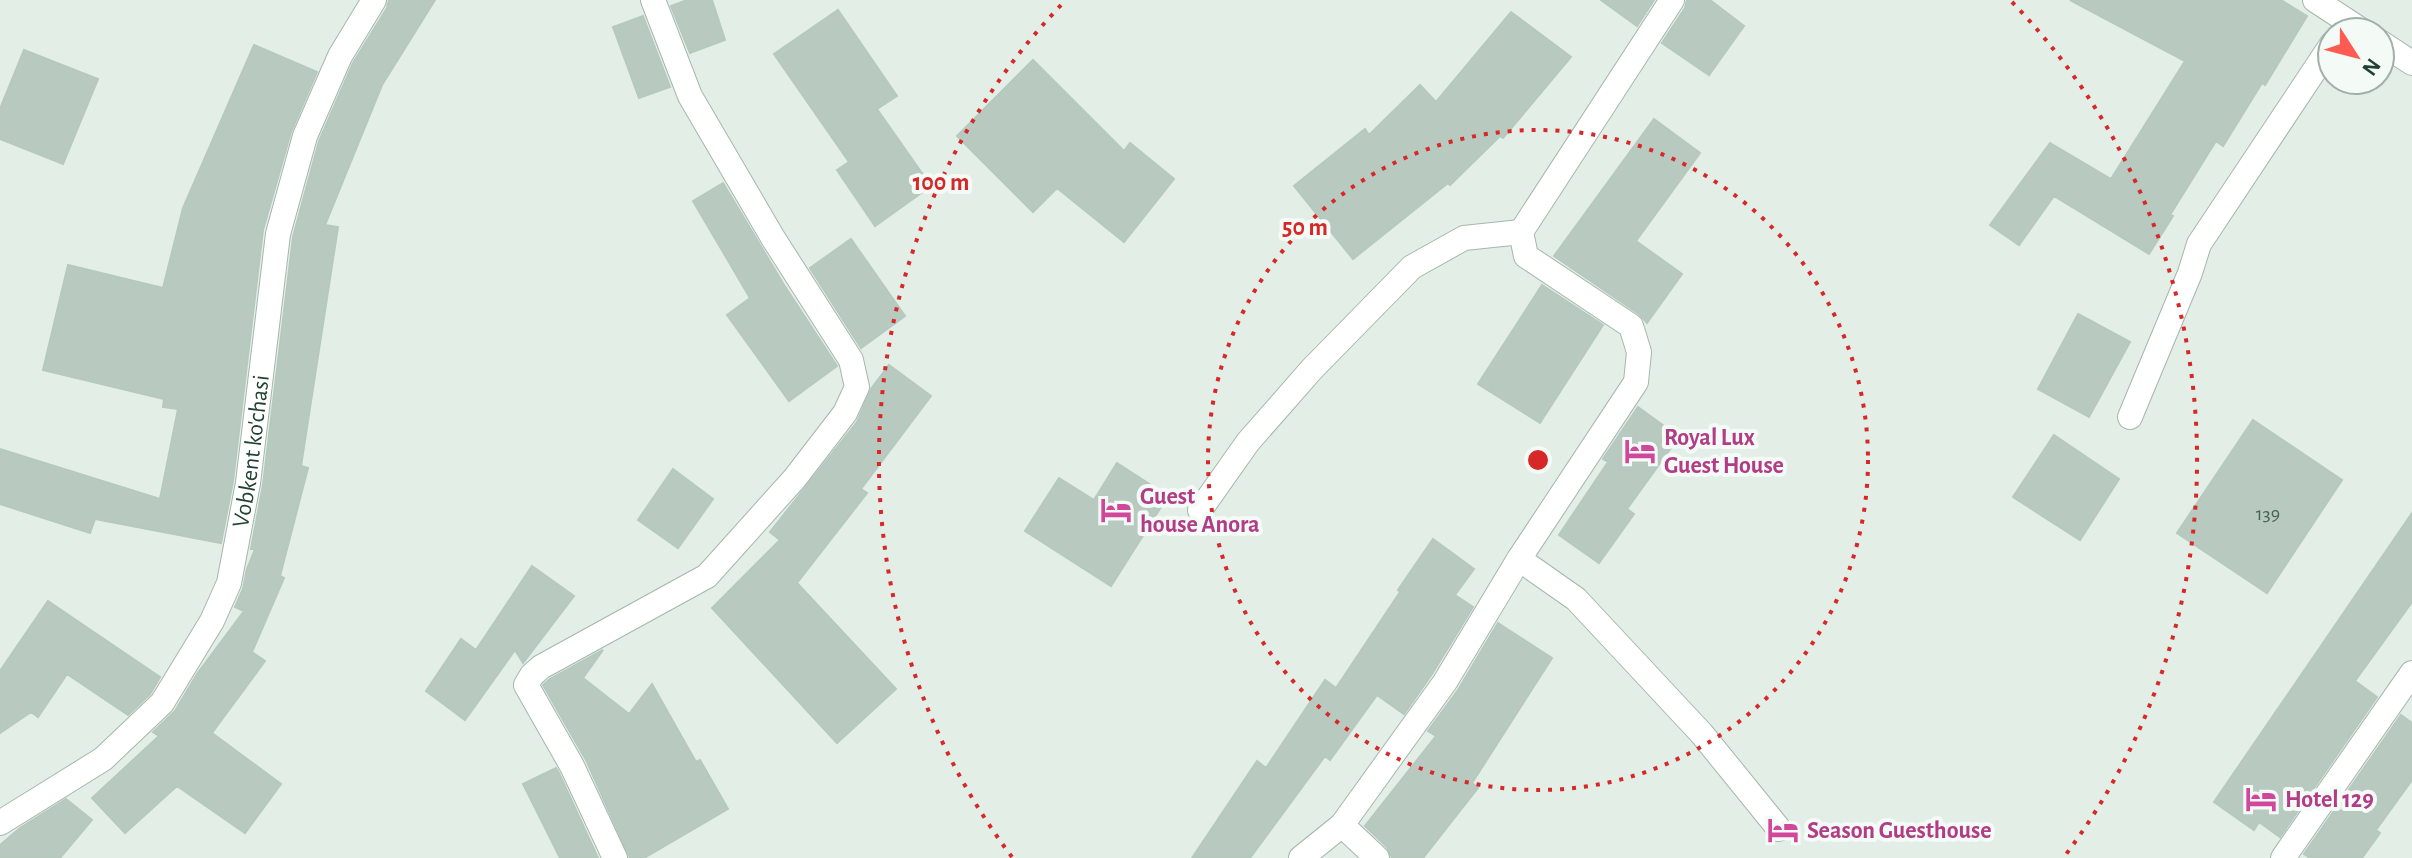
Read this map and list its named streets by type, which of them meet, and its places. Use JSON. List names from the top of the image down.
{
  "streets": {
    "street": ["Vobkent ko'chasi"]
  },
  "places": {
    "hotel": [
      "Royal Lux Guest House",
      "Guest house Anora",
      "Hotel 129",
      "Season Guesthouse"
    ]
  },
  "house_numbers": ["139"],
  "north": "bottom right",
  "rings": ["100 m", "50 m"]
}
